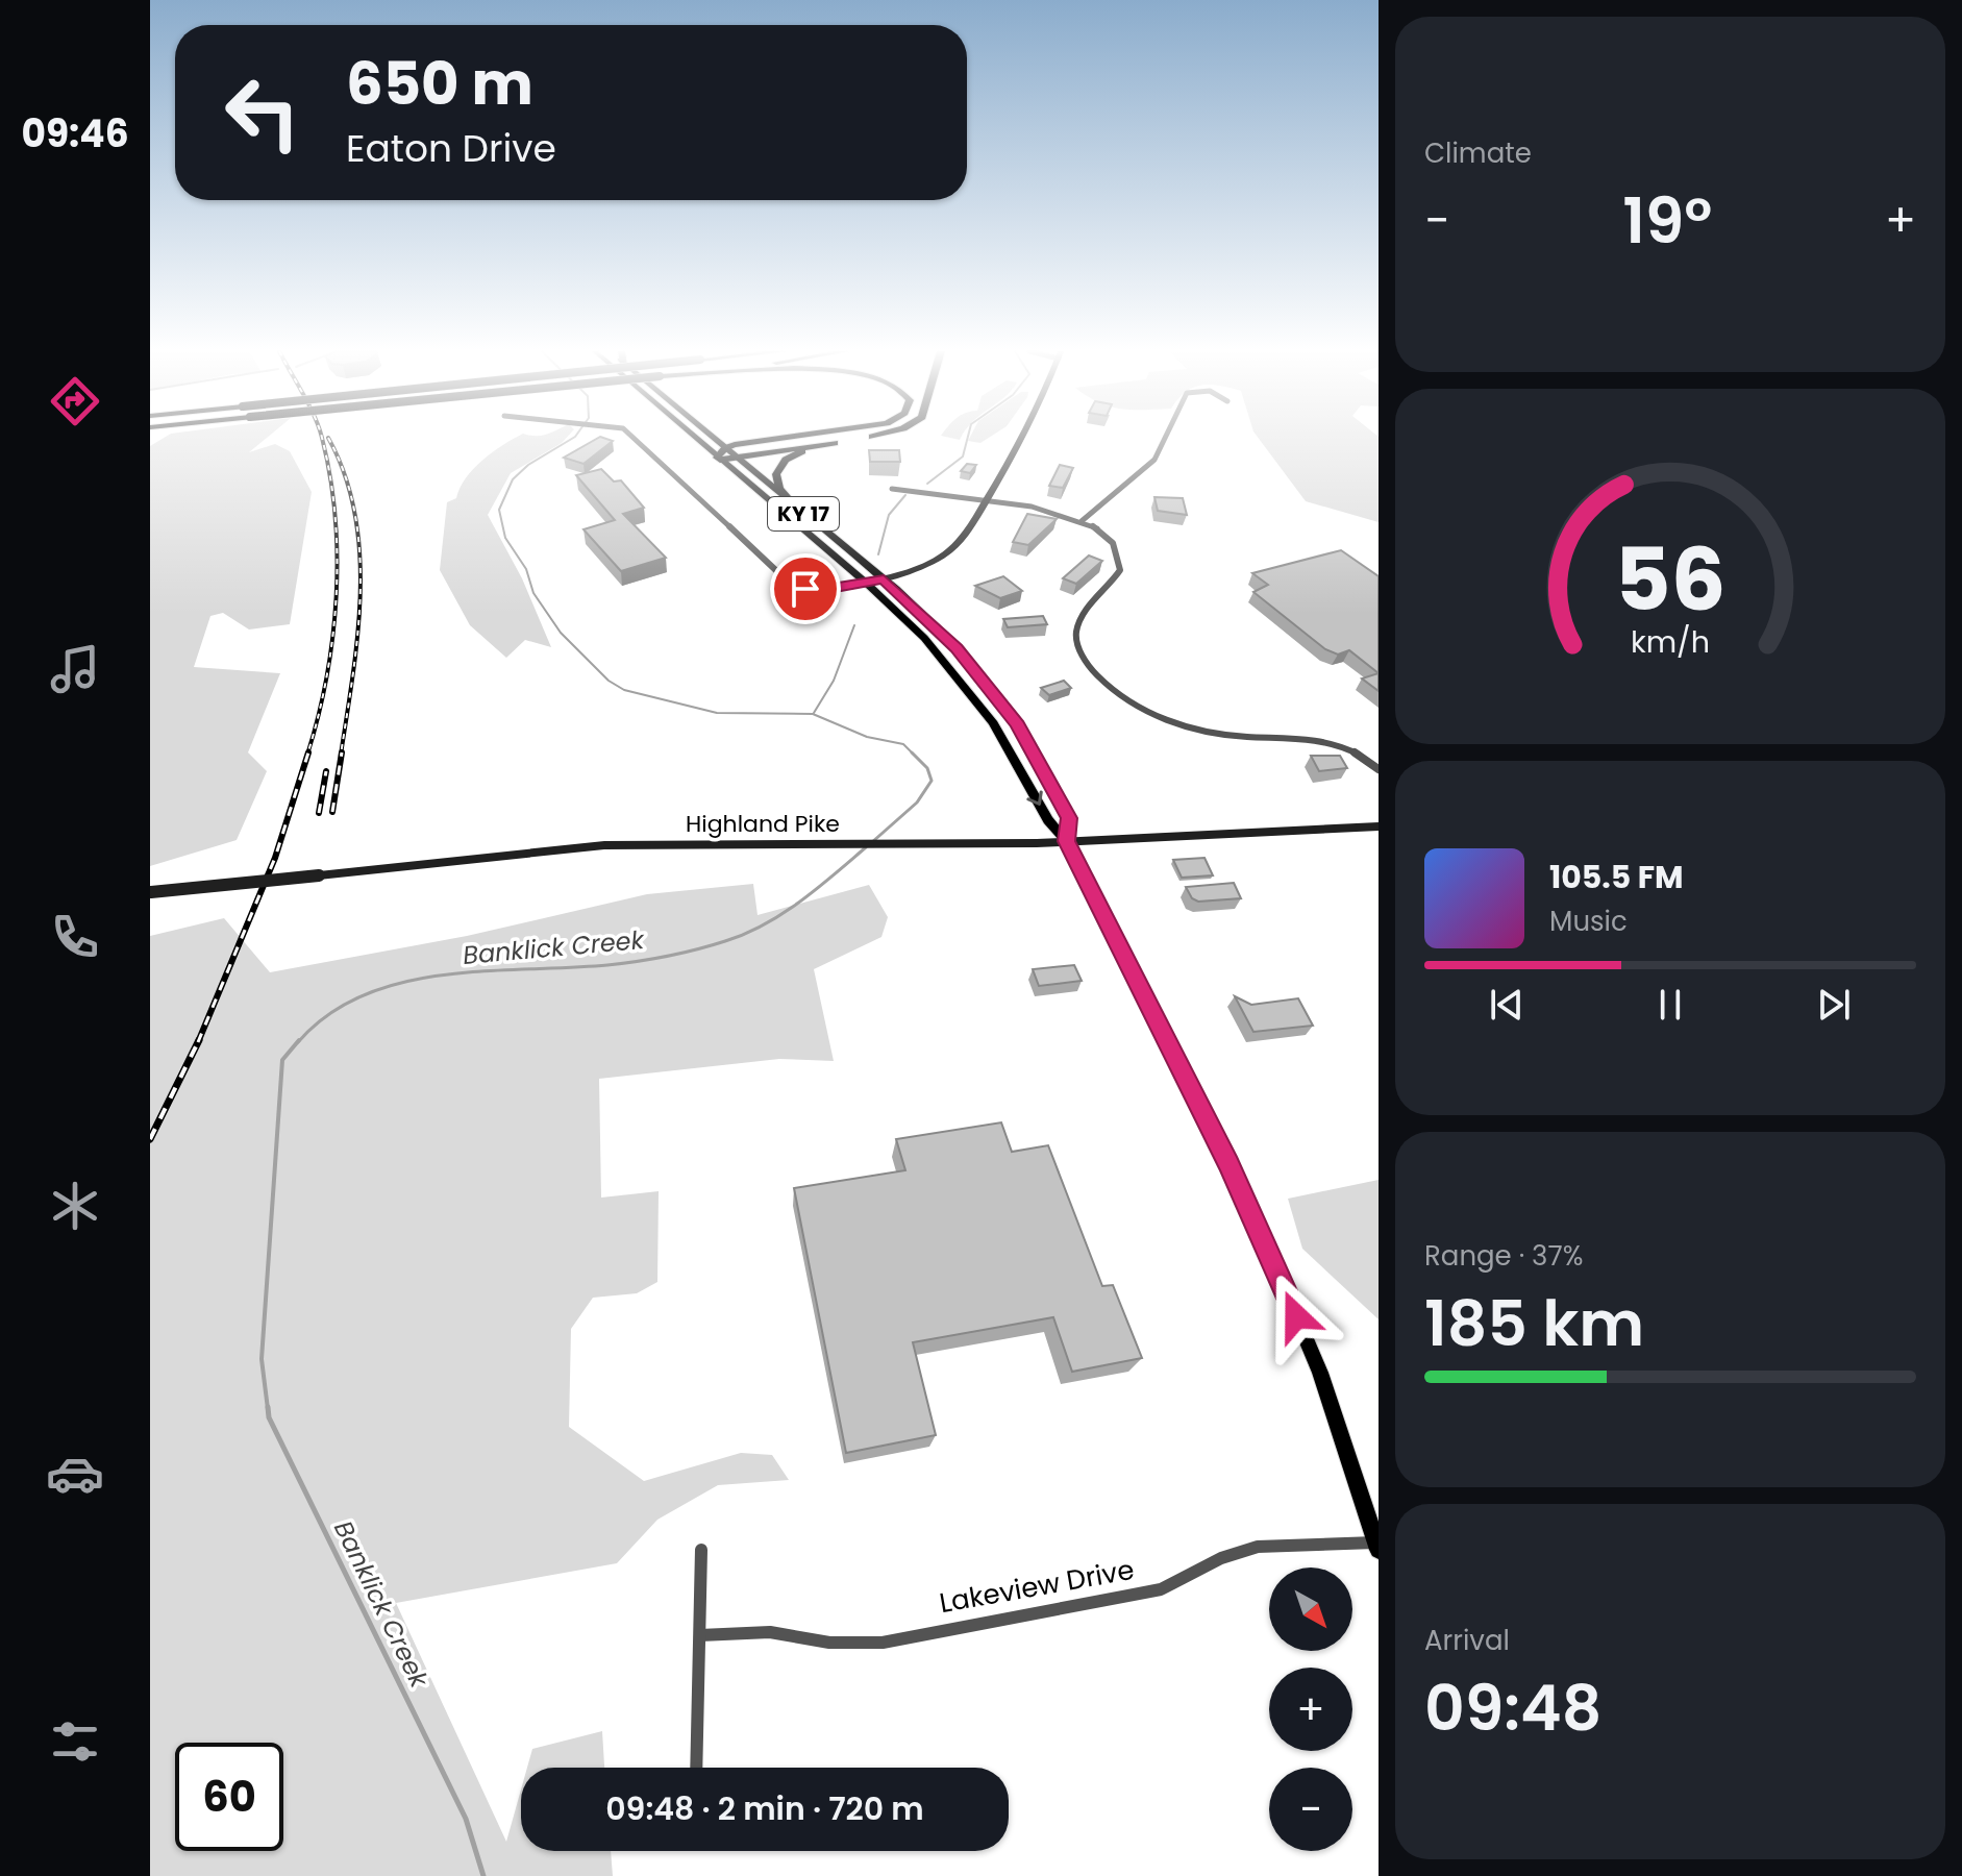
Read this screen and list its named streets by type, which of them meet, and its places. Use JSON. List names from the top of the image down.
{
  "streets": {
    "main road": ["KY 17", "Highland Pike"],
    "street": ["Lakeview Drive"]
  },
  "crossings": [
    ["KY 17", "Highland Pike"],
    ["KY 17", "Lakeview Drive"]
  ],
  "water": ["Banklick Creek"],
  "north": "bottom right",
  "page": {
    "tabs": "09:46",
    "tile": [
      "Climate",
      ["Range · 37%", "185 km"],
      ["Arrival", "09:48"]
    ],
    "turn": ["650 m", "Eaton Drive"],
    "heat": ["−", "19°", "+"],
    "song": ["105.5 FM", "Music"],
    "map_buttons": ["+", "−"],
    "limit": "60",
    "trip": "09:48 · 2 min · 720 m",
    "gauge": ["56", "km/h"]
  }
}
